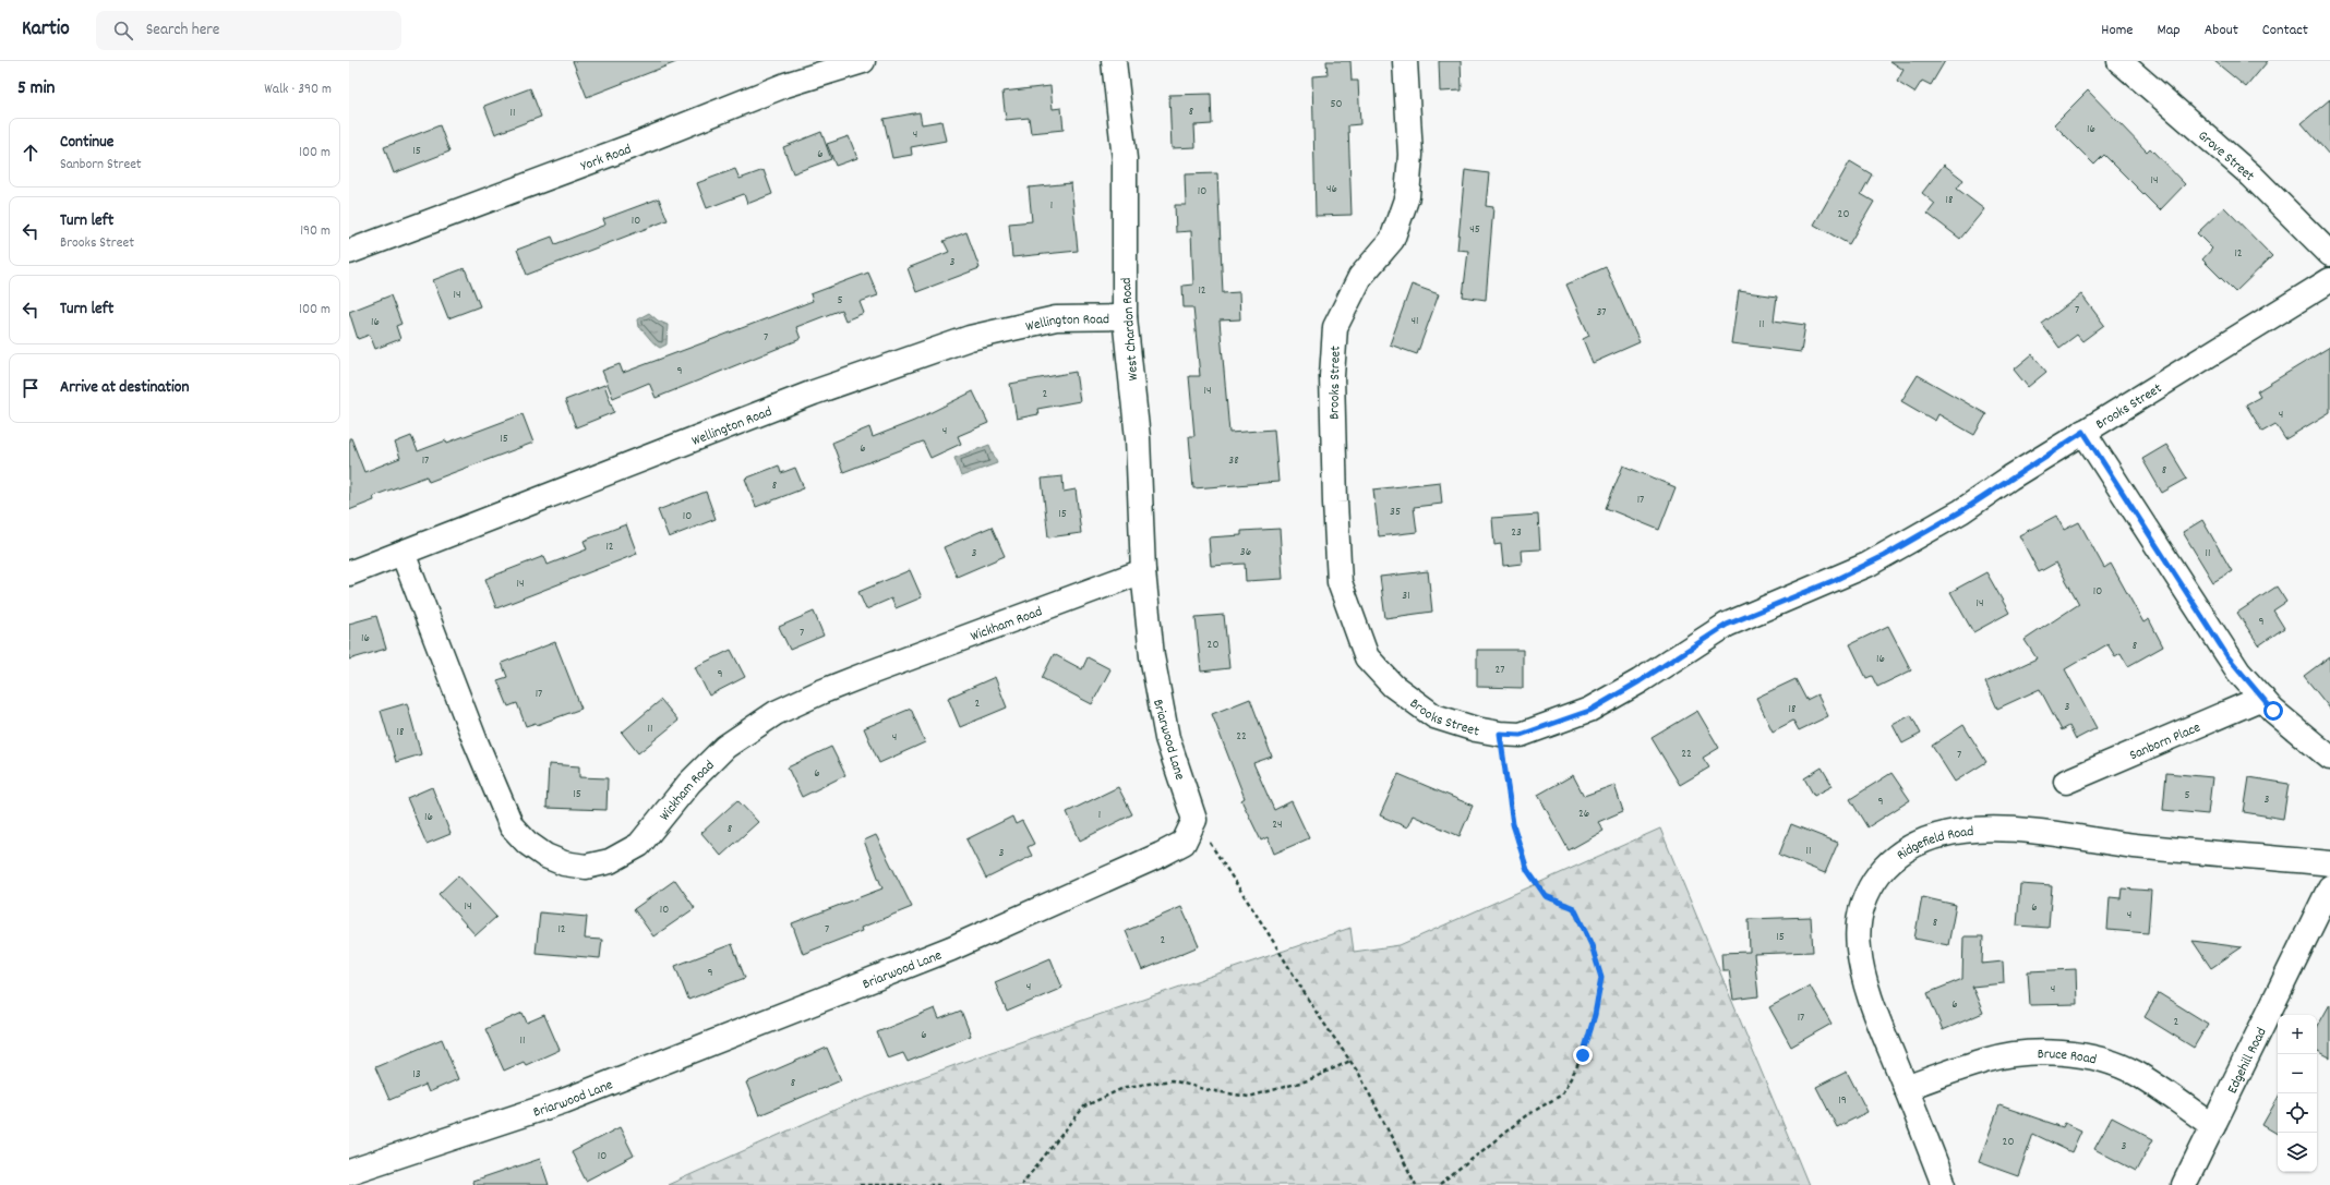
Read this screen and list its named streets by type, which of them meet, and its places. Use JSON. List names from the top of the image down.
{
  "streets": {
    "street": [
      "Grove Street",
      "York Road",
      "Wellington Road",
      "West Chardon Road",
      "Brooks Street",
      "Wickham Road",
      "Briarwood Lane",
      "Sanborn Place",
      "Ridgefield Road",
      "Bruce Road",
      "Edgehill Road"
    ]
  },
  "crossings": [
    ["Wellington Road", "West Chardon Road"],
    ["Wellington Road", "Wickham Road"],
    ["West Chardon Road", "Wickham Road"],
    ["West Chardon Road", "Briarwood Lane"],
    ["Wickham Road", "Briarwood Lane"],
    ["Ridgefield Road", "Bruce Road"],
    ["Bruce Road", "Edgehill Road"]
  ],
  "house_numbers": [
    "50",
    "8",
    "11",
    "16",
    "4",
    "15",
    "6",
    "14",
    "46",
    "10",
    "18",
    "1",
    "20",
    "10",
    "45",
    "12",
    "3",
    "12",
    "14",
    "5",
    "7",
    "37",
    "41",
    "16",
    "11",
    "7",
    "9",
    "14",
    "2",
    "4",
    "4",
    "15",
    "6",
    "17",
    "38",
    "8",
    "8",
    "17",
    "35",
    "15",
    "10",
    "23",
    "12",
    "36",
    "3",
    "11",
    "14",
    "10",
    "31",
    "14",
    "9",
    "7",
    "16",
    "20",
    "8",
    "16",
    "27",
    "9",
    "17",
    "2",
    "3",
    "18",
    "11",
    "18",
    "22",
    "4",
    "22",
    "7",
    "6",
    "15",
    "5",
    "3",
    "9",
    "26",
    "1",
    "16",
    "24",
    "8",
    "11",
    "3",
    "14",
    "6",
    "10",
    "4",
    "8",
    "12",
    "7",
    "15",
    "2",
    "9",
    "4",
    "4",
    "6",
    "17",
    "2",
    "6",
    "11",
    "13",
    "8",
    "19",
    "20",
    "3",
    "10"
  ],
  "page": {
    "header": "Kartio",
    "search": "Search here",
    "nav": [
      "Home",
      "Map",
      "About",
      "Contact"
    ],
    "heading": ["5 min", "Walk · 390 m"],
    "list": [
      ["Continue", "Sanborn Street", "100 m"],
      ["Turn left", "Brooks Street", "190 m"],
      ["Turn left", "100 m"],
      "Arrive at destination"
    ],
    "map_buttons": ["+", "−"]
  }
}
